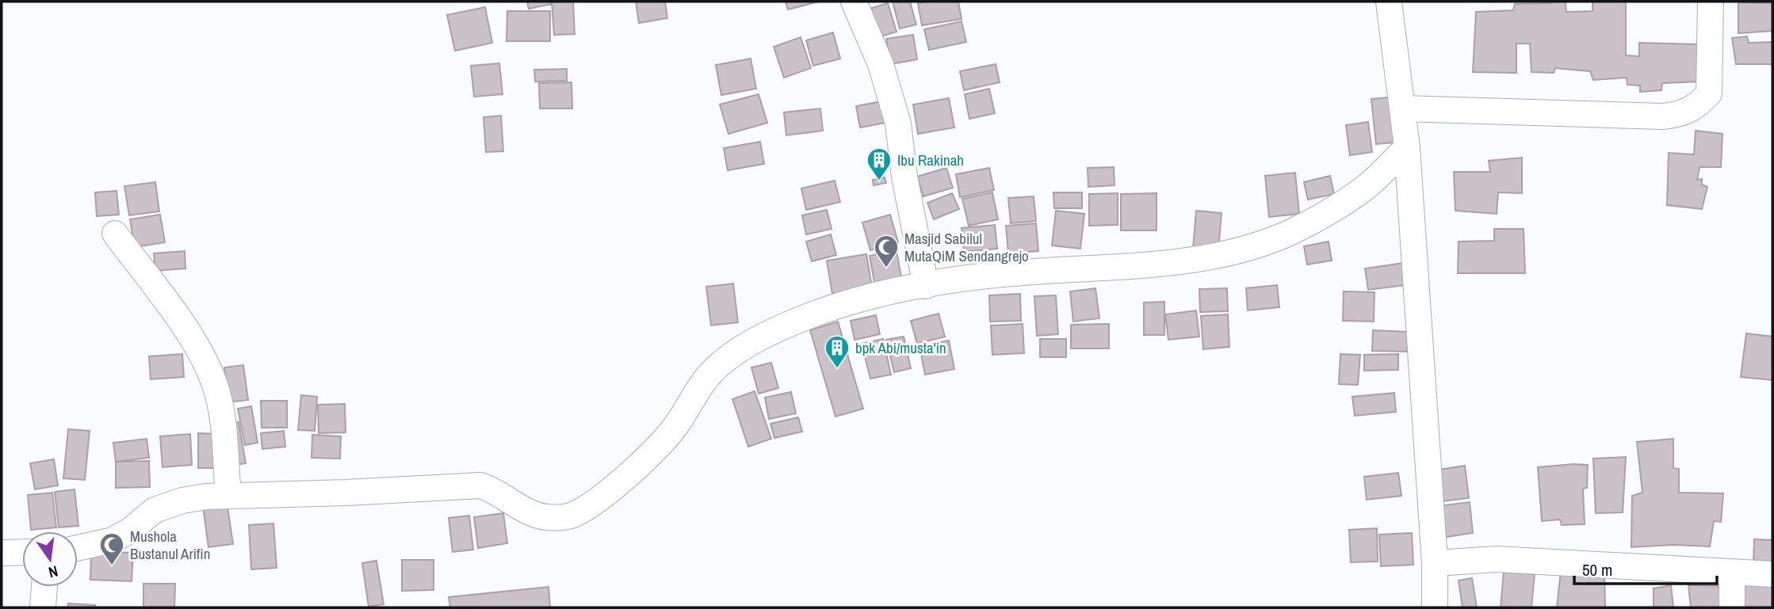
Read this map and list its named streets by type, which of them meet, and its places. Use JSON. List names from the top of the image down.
{
  "places": {
    "building": ["Ibu Rakinah", "bpk Abi/musta'in"],
    "mosque": ["Masjid Sabilul MutaQiM Sendangrejo", "Mushola Bustanul Arifin"]
  },
  "scale_bar": "50 m",
  "north": "bottom"
}
